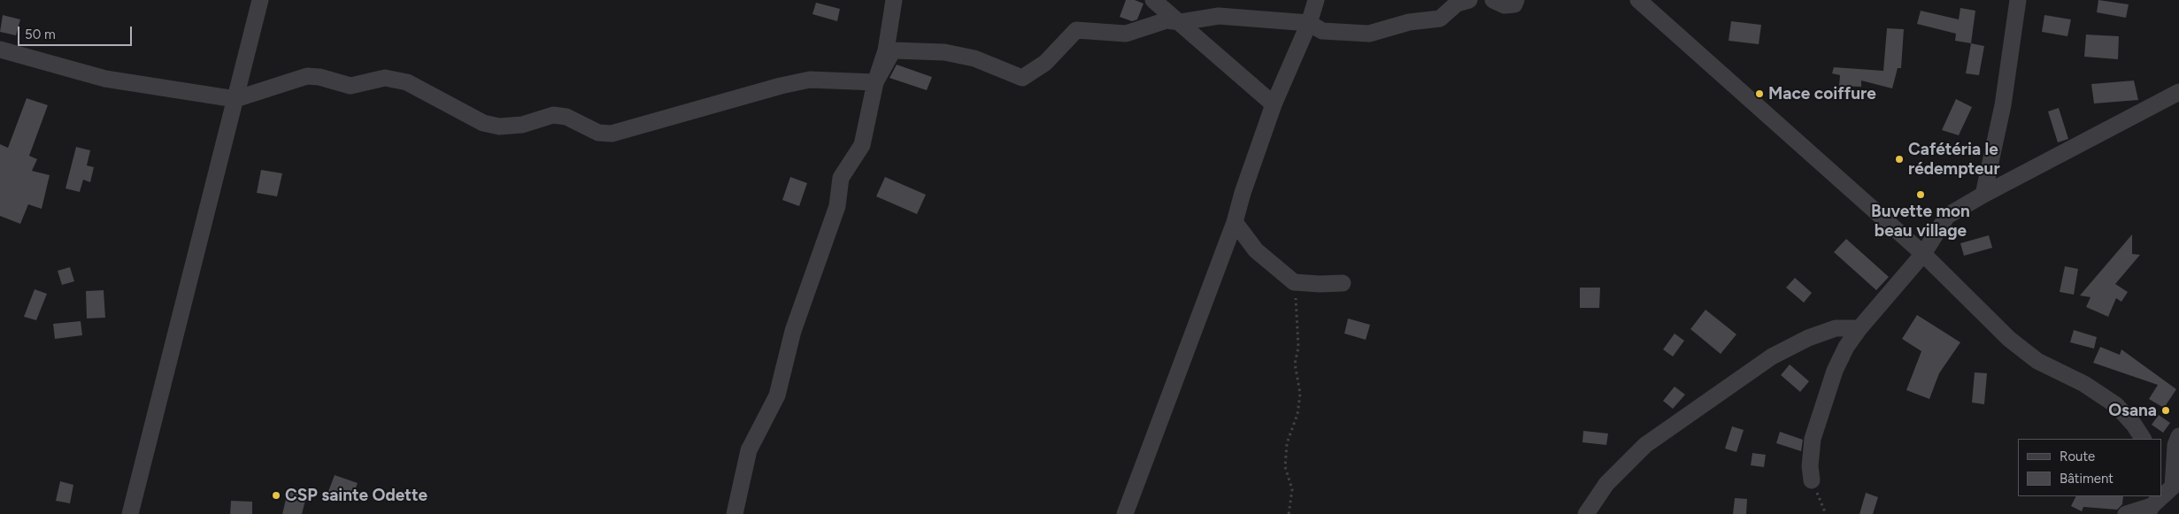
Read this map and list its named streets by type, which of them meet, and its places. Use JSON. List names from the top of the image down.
{
  "places": [
    "Mace coiffure",
    "Cafétéria le rédempteur",
    "Buvette mon beau village",
    "Osana",
    "CSP sainte Odette"
  ],
  "legend": ["Route", "Bâtiment"],
  "scale_bar": "50 m"
}
